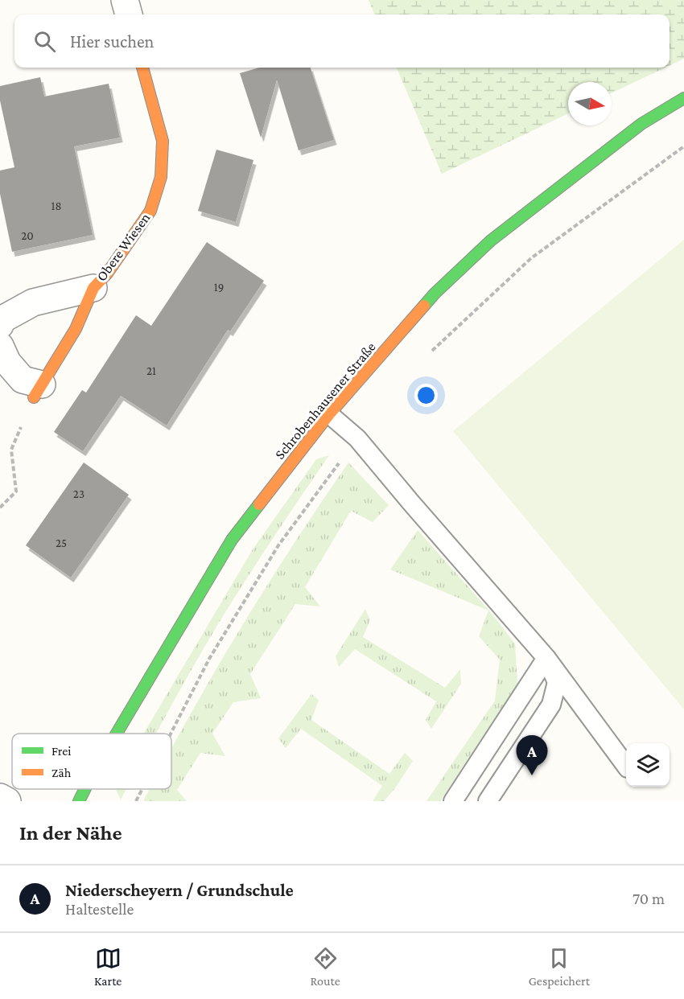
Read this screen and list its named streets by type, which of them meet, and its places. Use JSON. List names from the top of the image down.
{
  "streets": {
    "main road": ["Obere Wiesen", "Schrobenhausener Straße"]
  },
  "house_numbers": [
    "18",
    "20",
    "19",
    "21",
    "23",
    "25"
  ],
  "legend": ["Frei", "Zäh"],
  "north": "right",
  "page": {
    "search": "Hier suchen",
    "pins": "A",
    "heading": "In der Nähe",
    "list": [
      {
        "mark": "A",
        "name": "Niederscheyern / Grundschule",
        "note": "Haltestelle",
        "value": "70 m"
      }
    ],
    "nav": ["Karte", "Route", "Gespeichert"]
  }
}
